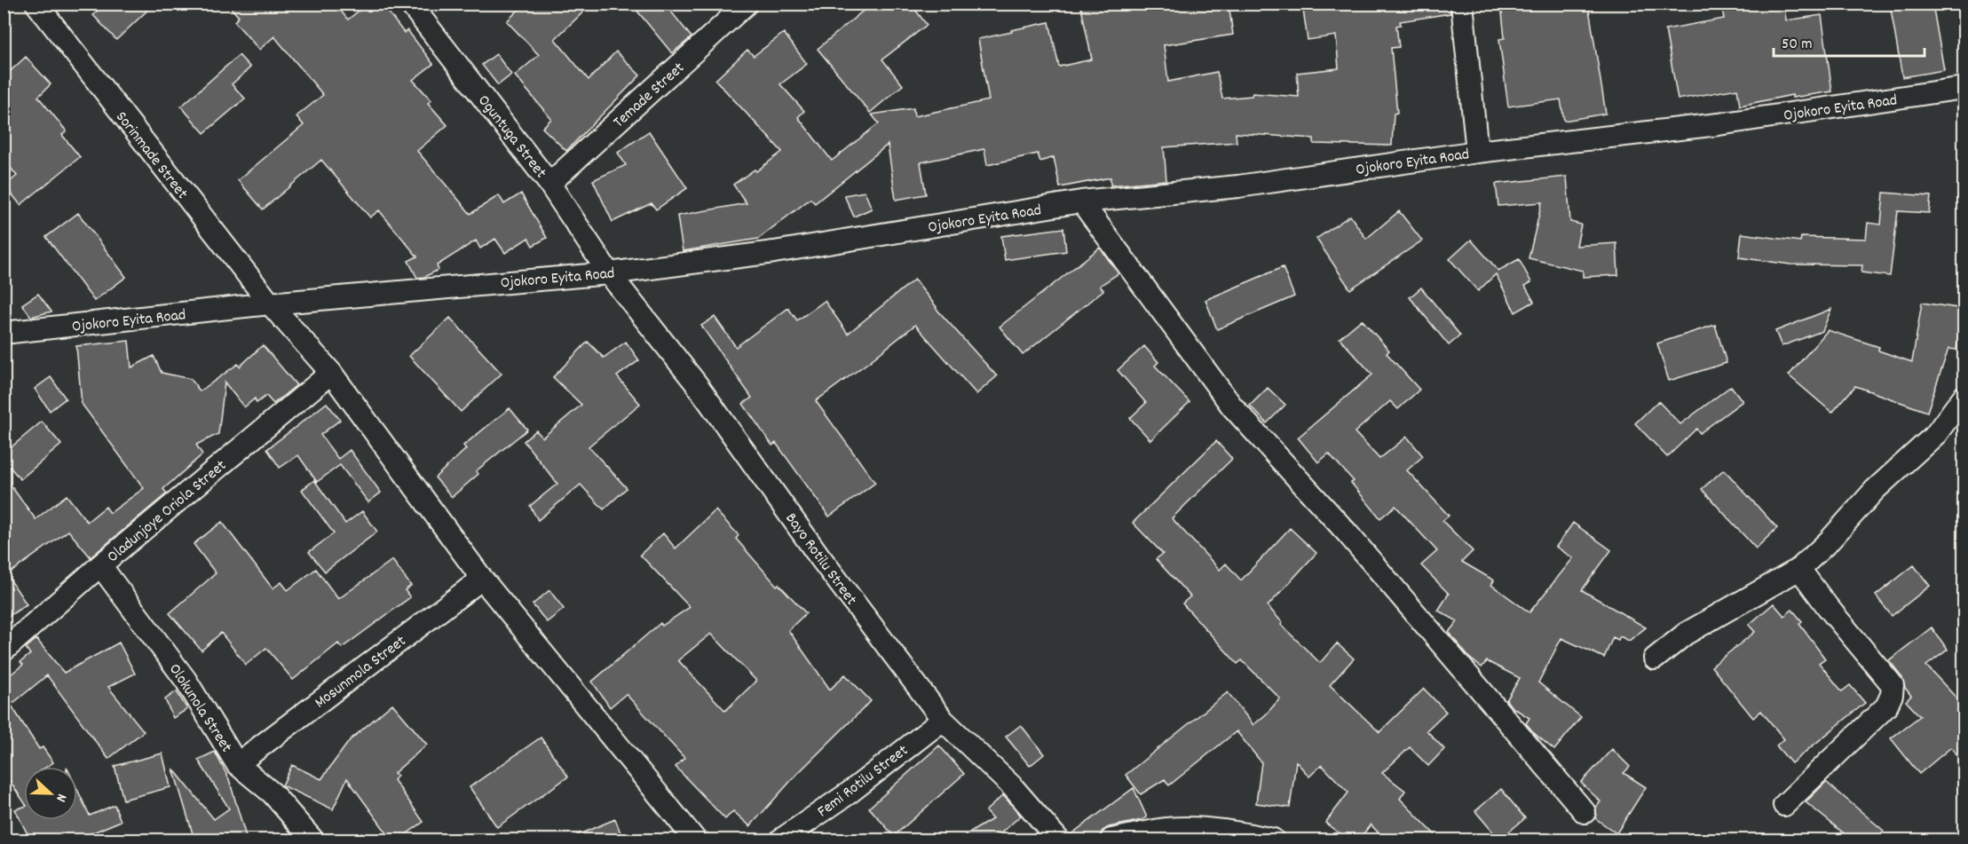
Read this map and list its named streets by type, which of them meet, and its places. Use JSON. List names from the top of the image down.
{
  "streets": {
    "street": [
      "Temade Street",
      "Ojokoro Eyita Road",
      "Oguntuga Street",
      "Sorinmade Street",
      "Oladunjoye Oriola Street",
      "Bayo Rotilu Street",
      "Mosunmola Street",
      "Olokunola Street",
      "Femi Rotilu Street"
    ]
  },
  "crossings": [
    ["Temade Street", "Oguntuga Street"],
    ["Ojokoro Eyita Road", "Oguntuga Street"],
    ["Ojokoro Eyita Road", "Sorinmade Street"],
    ["Ojokoro Eyita Road", "Bayo Rotilu Street"],
    ["Oguntuga Street", "Bayo Rotilu Street"],
    ["Sorinmade Street", "Oladunjoye Oriola Street"],
    ["Sorinmade Street", "Mosunmola Street"],
    ["Oladunjoye Oriola Street", "Olokunola Street"],
    ["Bayo Rotilu Street", "Femi Rotilu Street"],
    ["Mosunmola Street", "Olokunola Street"]
  ],
  "scale_bar": "50 m",
  "north": "right"
}
